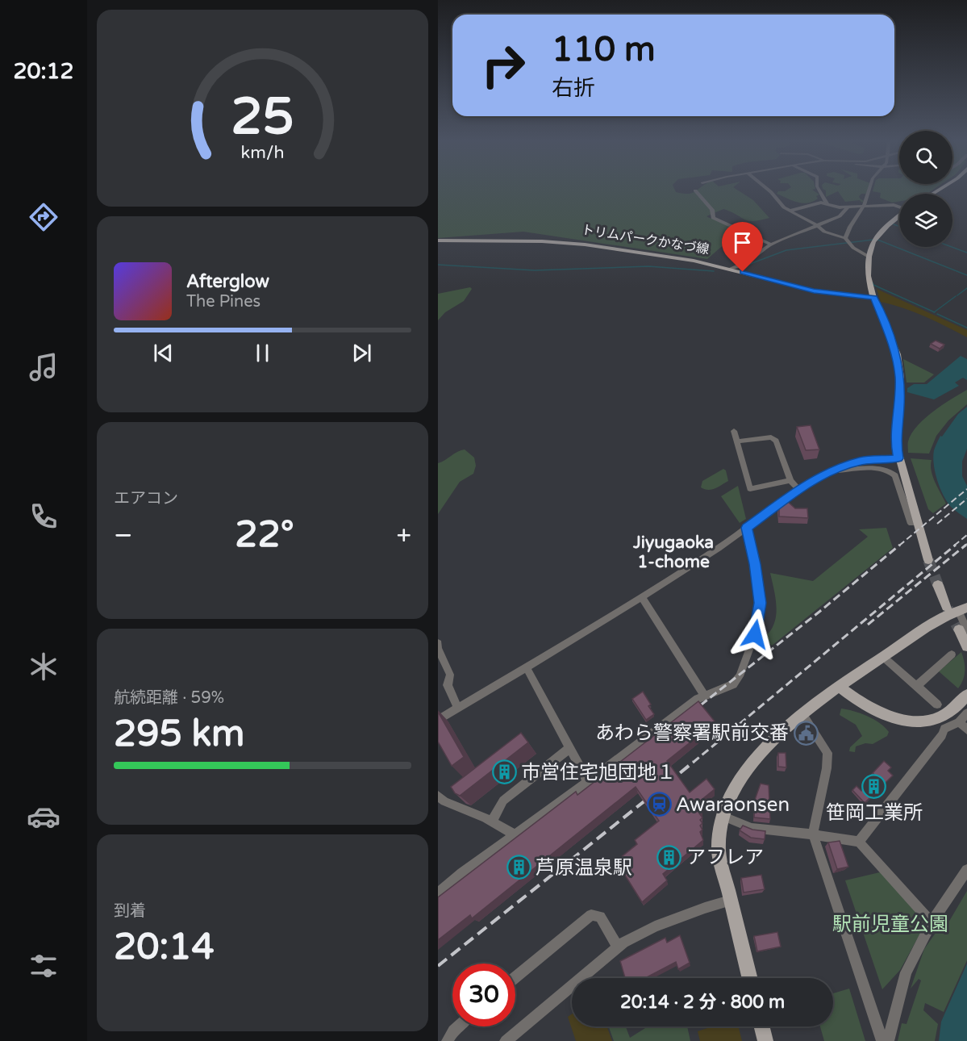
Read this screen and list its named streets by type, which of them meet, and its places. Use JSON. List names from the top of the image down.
{
  "streets": {
    "main road": ["トリムパークかなづ線"]
  },
  "districts": ["Jiyugaoka 1-chome"],
  "parks": ["駅前児童公園"],
  "places": {
    "public building": ["あわら警察署駅前交番"],
    "building": [
      "市営住宅旭団地１",
      "笹岡工業所",
      "アフレア",
      "芦原温泉駅"
    ],
    "station": ["Awaraonsen"]
  },
  "page": {
    "tabs": "20:12",
    "turn": ["110 m", "右折"],
    "song": ["Afterglow", "The Pines"],
    "tile": [
      "エアコン",
      ["航続距離 · 59%", "295 km"],
      ["到着", "20:14"]
    ],
    "heat": ["−", "22°", "+"],
    "limit": "30",
    "trip": "20:14 · 2 分 · 800 m",
    "gauge": ["25", "km/h"]
  }
}
